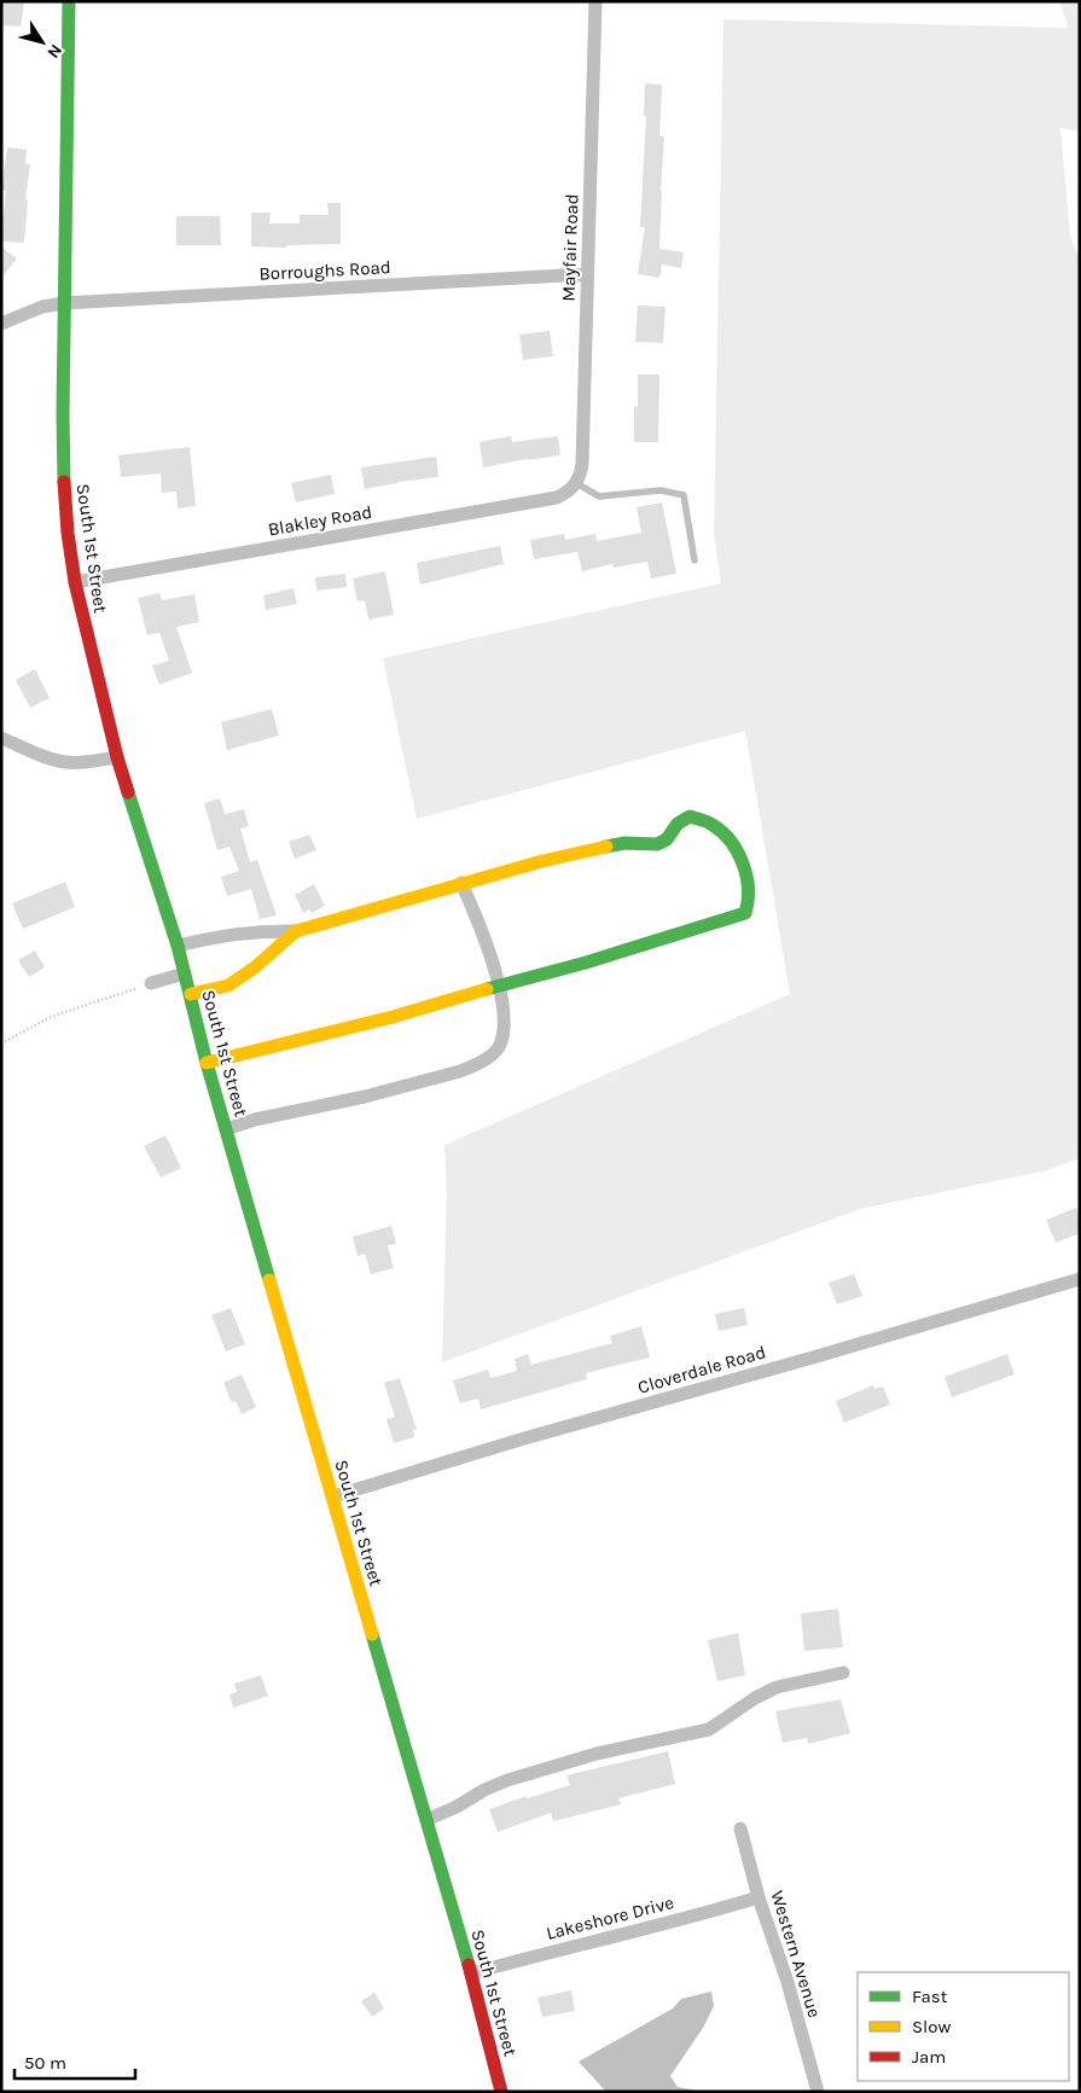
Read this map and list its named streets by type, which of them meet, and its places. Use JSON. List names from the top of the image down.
{
  "streets": {
    "main road": ["South 1st Street"],
    "street": [
      "Mayfair Road",
      "Borroughs Road",
      "Blakley Road",
      "Cloverdale Road",
      "Lakeshore Drive",
      "Western Avenue"
    ]
  },
  "crossings": [
    ["Mayfair Road", "Borroughs Road"],
    ["Mayfair Road", "Blakley Road"],
    ["Borroughs Road", "South 1st Street"],
    ["Blakley Road", "South 1st Street"],
    ["South 1st Street", "Cloverdale Road"],
    ["South 1st Street", "Lakeshore Drive"],
    ["Lakeshore Drive", "Western Avenue"]
  ],
  "legend": ["Fast", "Slow", "Jam"],
  "scale_bar": "50 m",
  "north": "bottom right"
}
